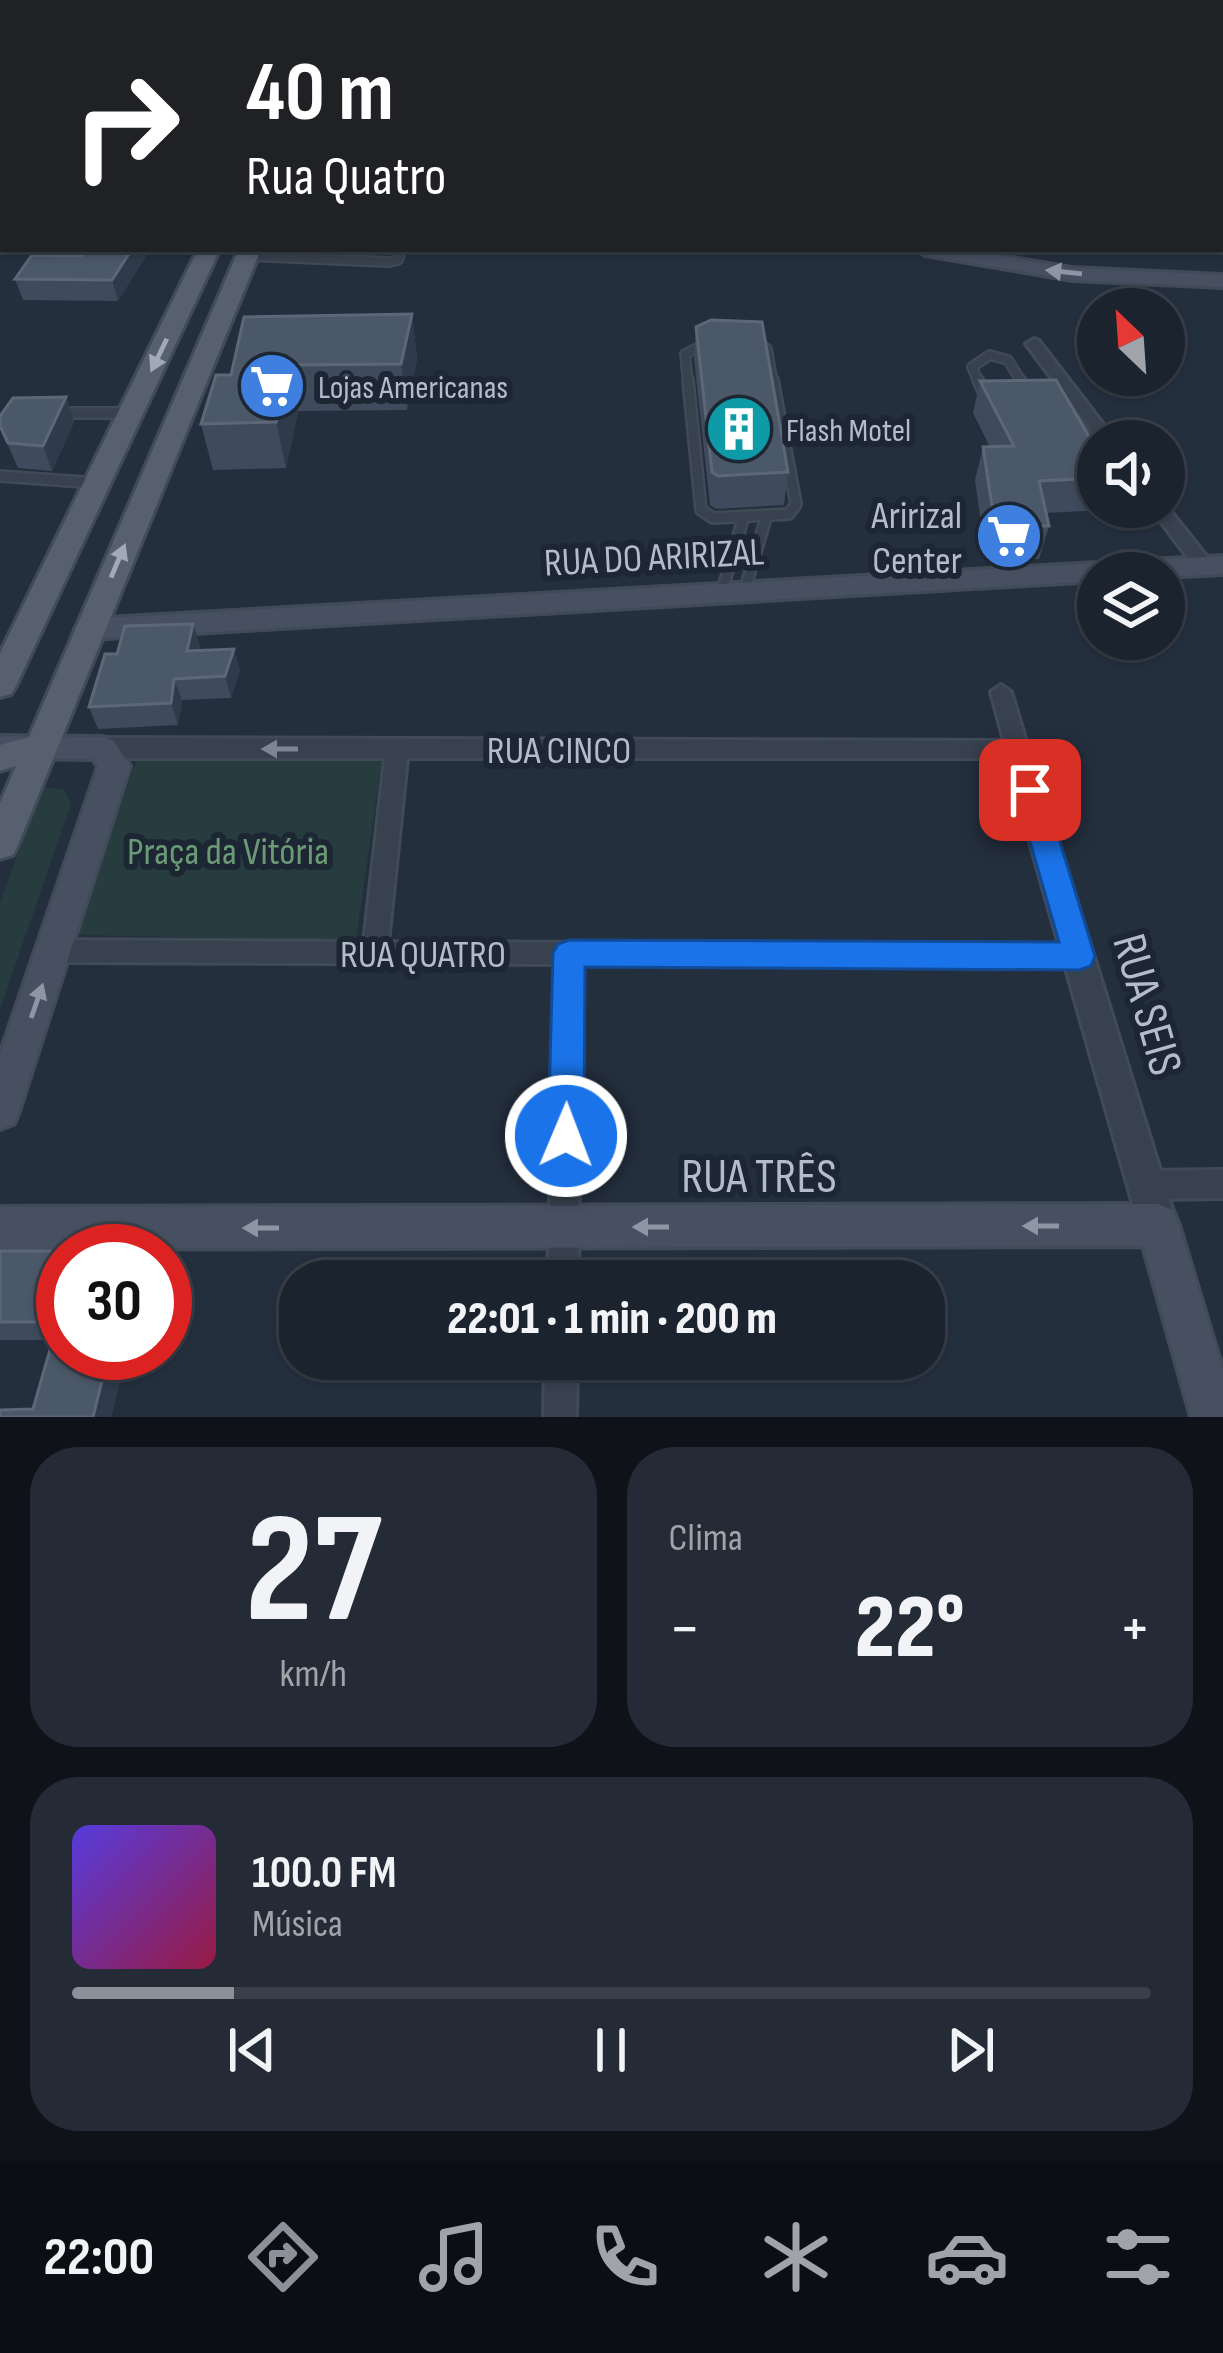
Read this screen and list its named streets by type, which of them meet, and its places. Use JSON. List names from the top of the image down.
{
  "streets": {
    "main road": ["RUA DO ARIRIZAL", "RUA SEIS", "RUA TRÊS"],
    "street": ["RUA CINCO", "RUA QUATRO"]
  },
  "crossings": [
    ["RUA CINCO", "RUA SEIS"],
    ["RUA QUATRO", "RUA SEIS"],
    ["RUA SEIS", "RUA TRÊS"]
  ],
  "one_way": ["RUA TRÊS"],
  "parks": ["Praça da Vitória"],
  "places": {
    "supermarket": ["Lojas Americanas", "Aririzal Center"],
    "building": ["Flash Motel"]
  },
  "north": "top left",
  "page": {
    "turn": ["40 m", "Rua Quatro"],
    "limit": "30",
    "trip": "22:01 · 1 min · 200 m",
    "tile": [
      ["27", "km/h"],
      "Clima"
    ],
    "heat": ["−", "22°", "+"],
    "song": ["100.0 FM", "Música"],
    "tabs": "22:00"
  }
}
